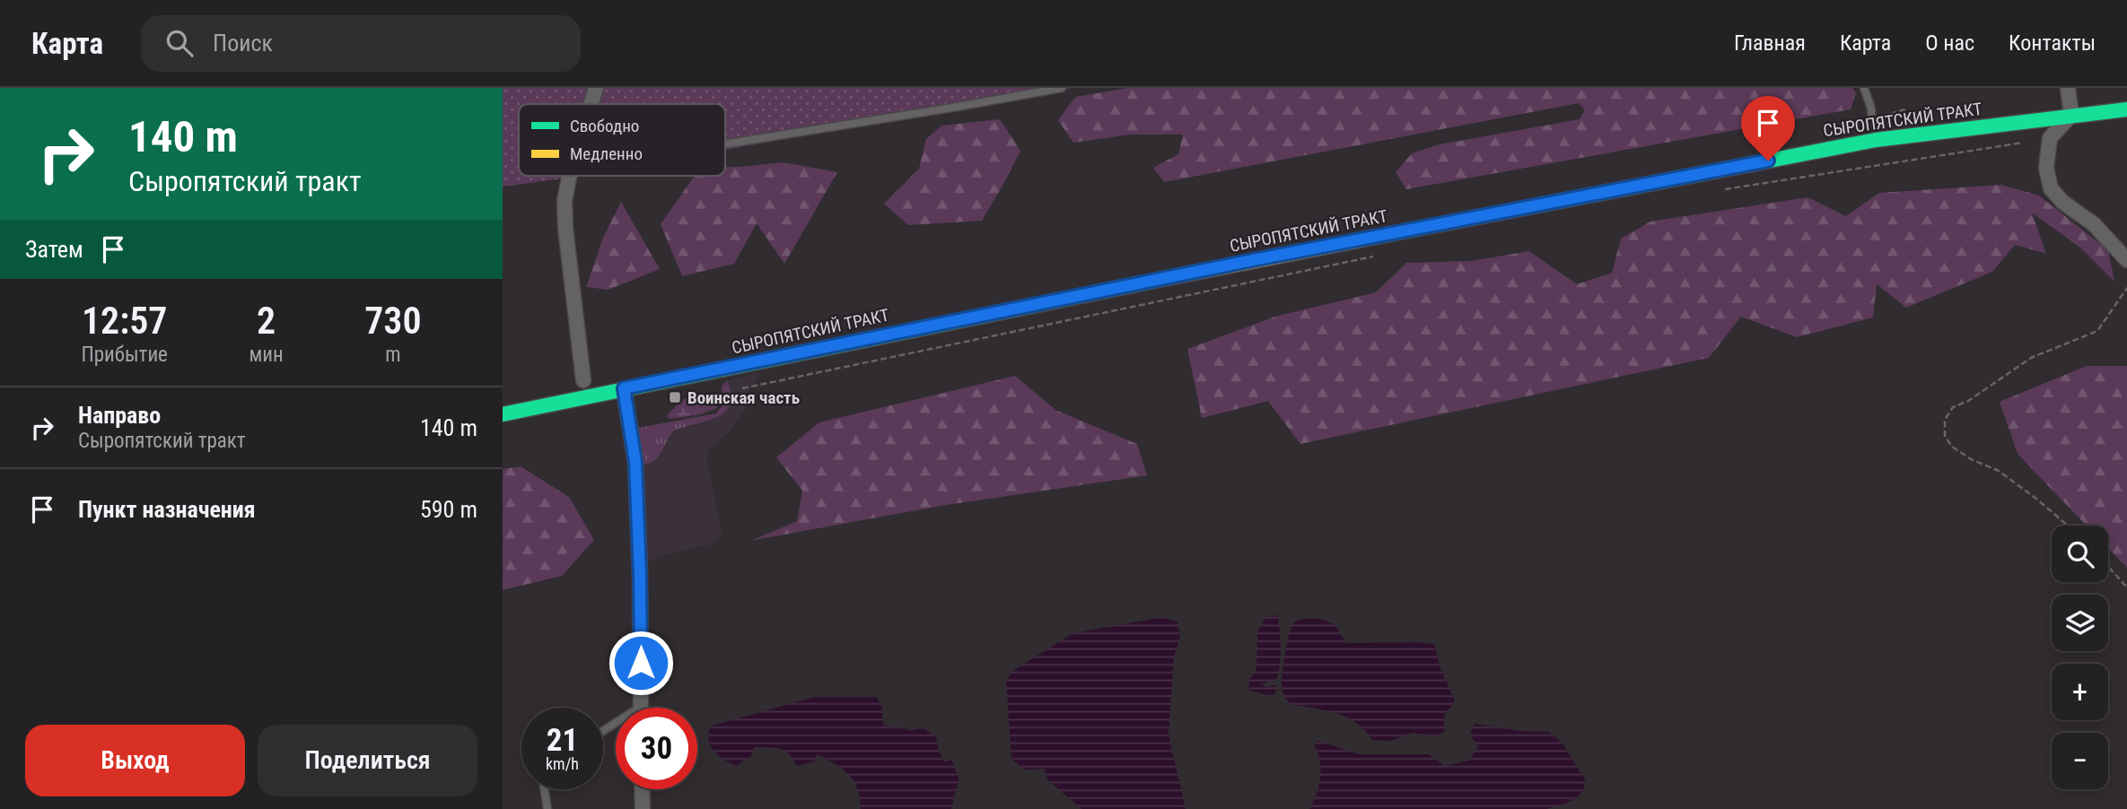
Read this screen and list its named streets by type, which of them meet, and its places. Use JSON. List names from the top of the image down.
{
  "streets": {
    "main road": ["СЫРОПЯТСКИЙ ТРАКТ"]
  },
  "places": {
    "transit": ["Воинская часть"]
  },
  "legend": ["Свободно", "Медленно"],
  "page": {
    "header": "Карта",
    "search": "Поиск",
    "nav": [
      "Главная",
      "Карта",
      "О нас",
      "Контакты"
    ],
    "turn": ["140 m", "Сыропятский тракт"],
    "then": "Затем",
    "eta": [
      "12:57",
      "Прибытие",
      "2",
      "мин",
      "730",
      "m"
    ],
    "list": [
      {
        "name": "Направо",
        "note": "Сыропятский тракт",
        "value": "140 m"
      },
      {
        "name": "Пункт назначения",
        "value": "590 m"
      }
    ],
    "map_buttons": ["+", "−"],
    "speed": "21 km/h",
    "limit": "30",
    "buttons": ["Выход", "Поделиться"]
  }
}
